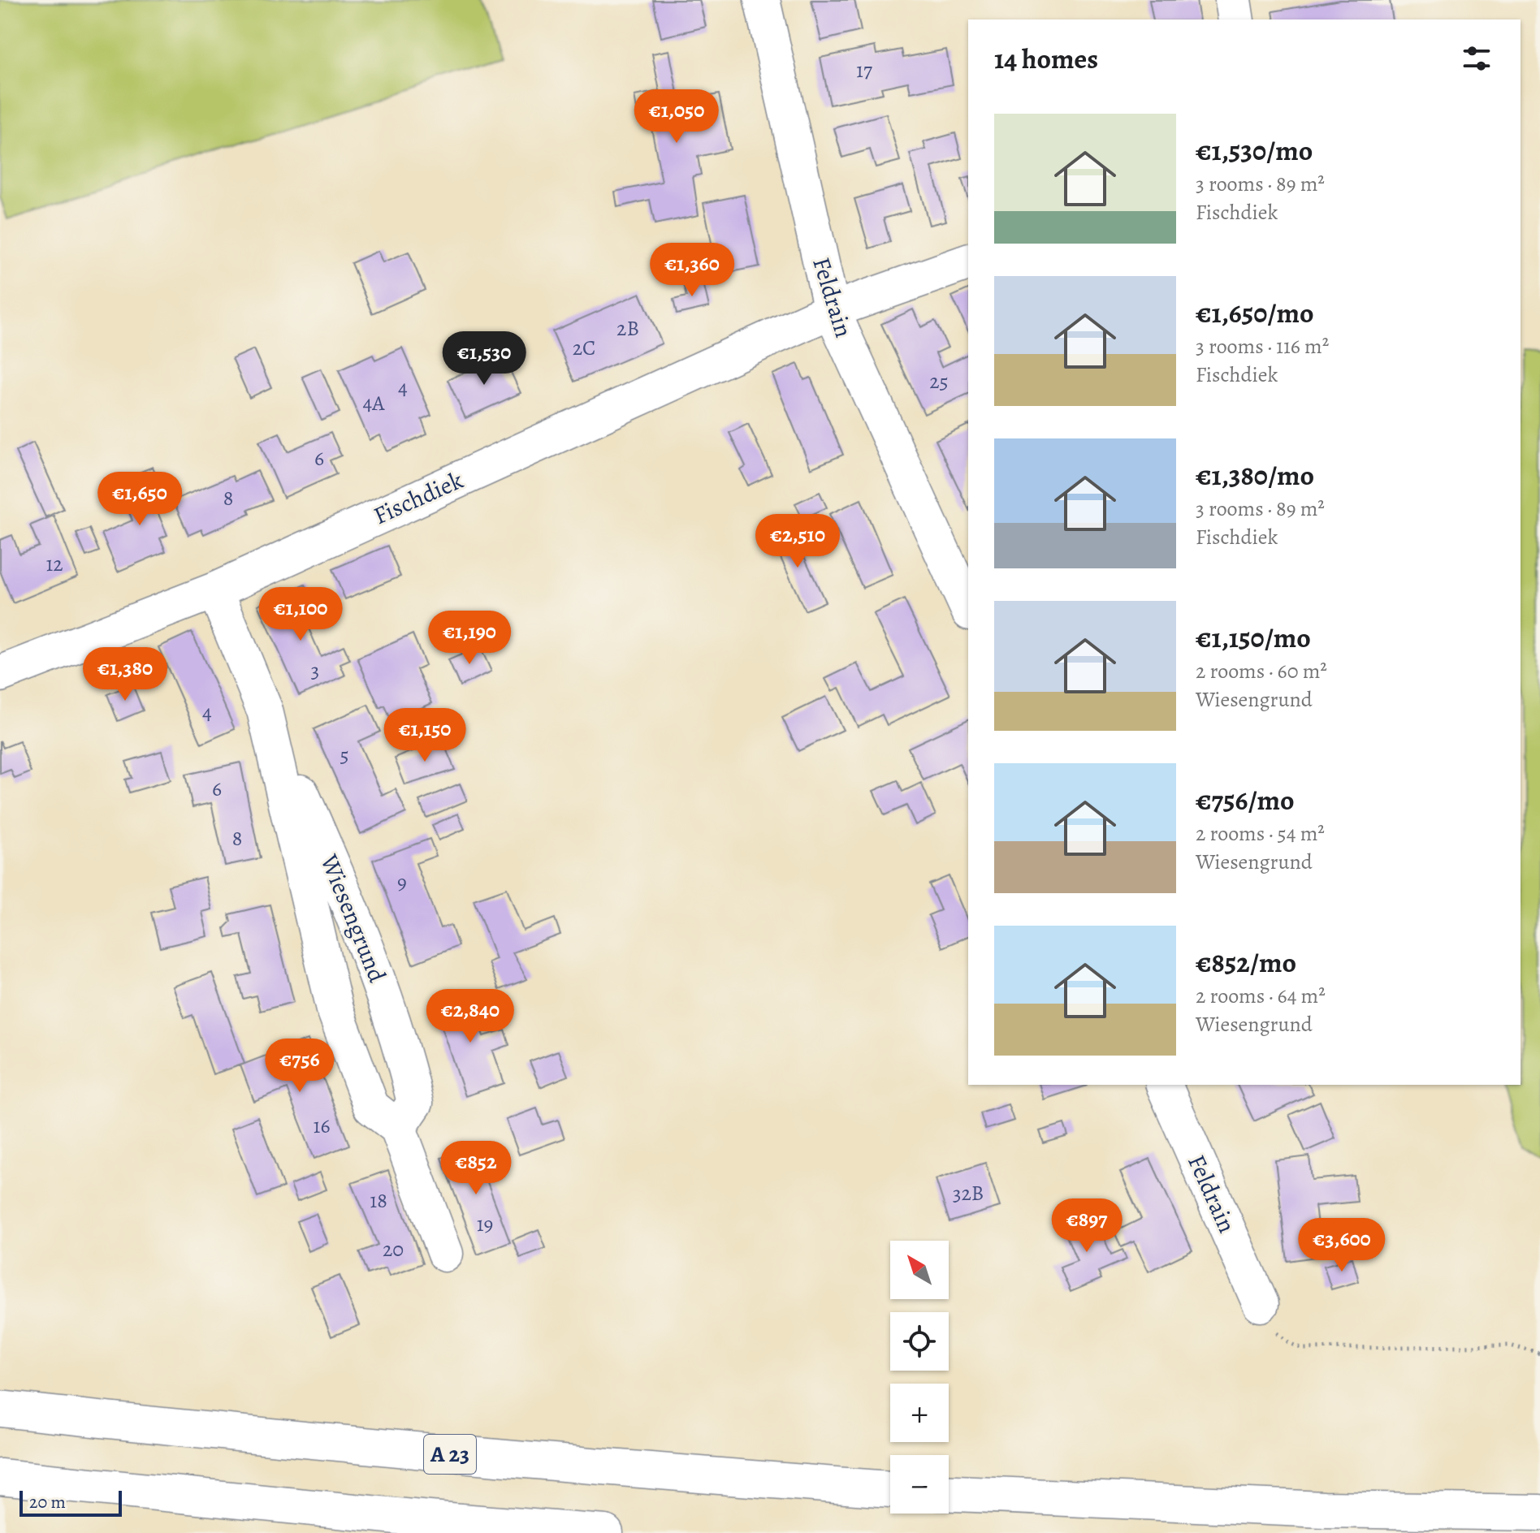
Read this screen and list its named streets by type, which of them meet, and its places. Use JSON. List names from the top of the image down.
{
  "streets": {
    "main road": [
      "Feldrain",
      "Fischdiek",
      "Wiesengrund",
      "A 23"
    ]
  },
  "crossings": [
    ["Feldrain", "Fischdiek"],
    ["Fischdiek", "Wiesengrund"]
  ],
  "house_numbers": [
    "17",
    "2B",
    "2C",
    "25",
    "4",
    "4A",
    "6",
    "8",
    "12",
    "3",
    "4",
    "5",
    "6",
    "8",
    "9",
    "16",
    "32B",
    "18",
    "19",
    "20"
  ],
  "scale_bar": "20 m",
  "north": "top left",
  "page": {
    "heading": "14 homes",
    "price": [
      "€1,050",
      "€1,360",
      "€1,530",
      "€1,650",
      "€2,510",
      "€1,100",
      "€1,190",
      "€1,380",
      "€1,150",
      "€2,840",
      "€756",
      "€852",
      "€897",
      "€3,600"
    ],
    "list": [
      {
        "name": "€1,530/mo",
        "note": "3 rooms · 89 m² · Fischdiek"
      },
      {
        "name": "€1,650/mo",
        "note": "3 rooms · 116 m² · Fischdiek"
      },
      {
        "name": "€1,380/mo",
        "note": "3 rooms · 89 m² · Fischdiek"
      },
      {
        "name": "€1,150/mo",
        "note": "2 rooms · 60 m² · Wiesengrund"
      },
      {
        "name": "€756/mo",
        "note": "2 rooms · 54 m² · Wiesengrund"
      },
      {
        "name": "€852/mo",
        "note": "2 rooms · 64 m² · Wiesengrund"
      }
    ],
    "map_buttons": ["+", "−"],
    "scale": "20 m"
  }
}
